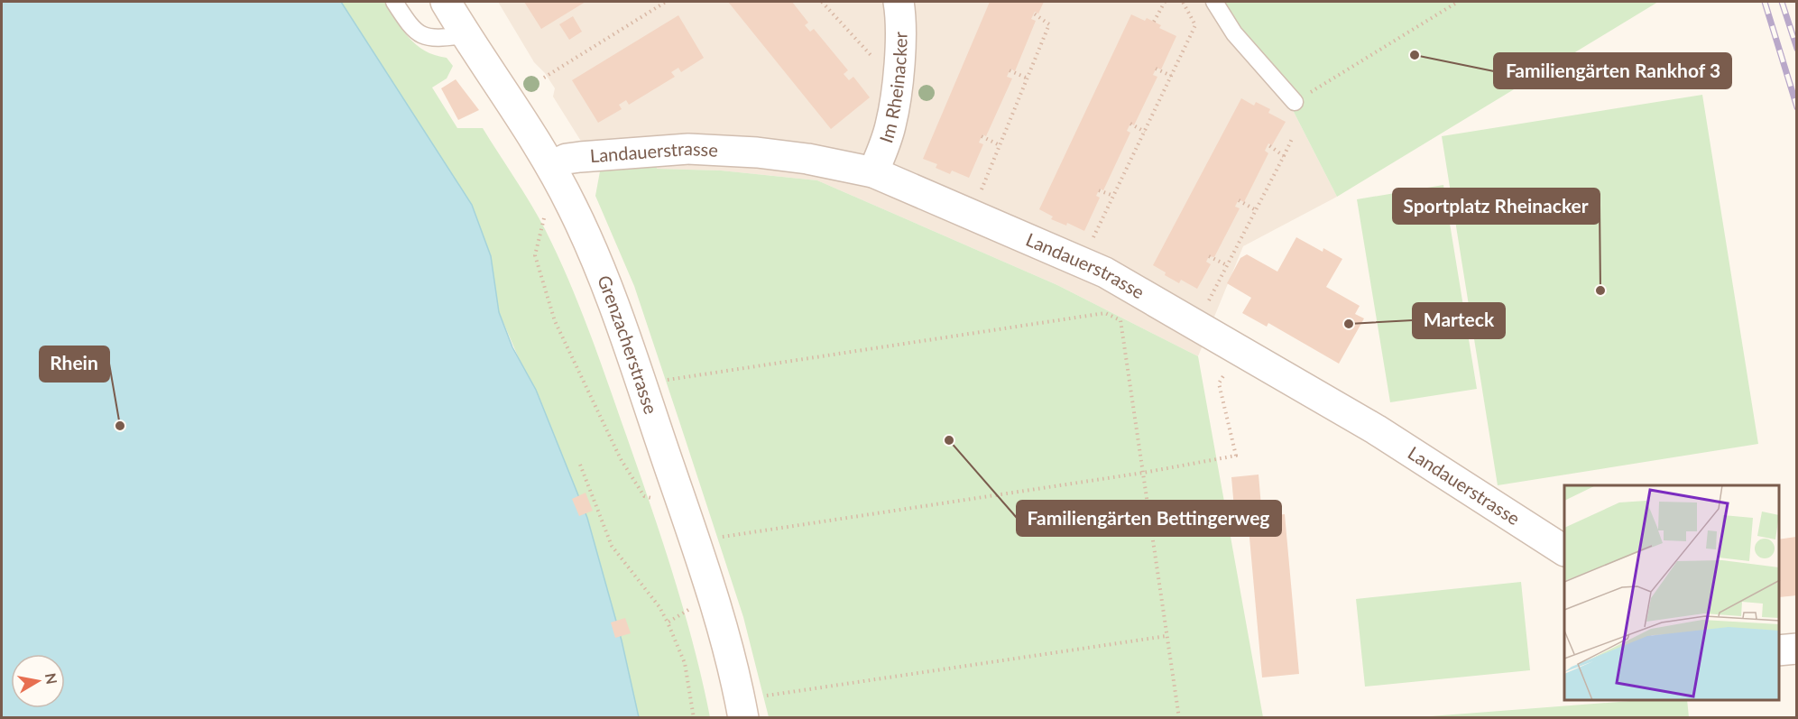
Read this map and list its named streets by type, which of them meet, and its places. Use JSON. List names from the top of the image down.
{
  "streets": {
    "street": ["Im Rheinacker", "Landauerstrasse", "Grenzacherstrasse"]
  },
  "crossings": [
    ["Im Rheinacker", "Landauerstrasse"],
    ["Landauerstrasse", "Grenzacherstrasse"]
  ],
  "places": [
    "Familiengärten Rankhof 3",
    "Sportplatz Rheinacker",
    "Marteck",
    "Rhein",
    "Familiengärten Bettingerweg"
  ],
  "north": "right"
}
